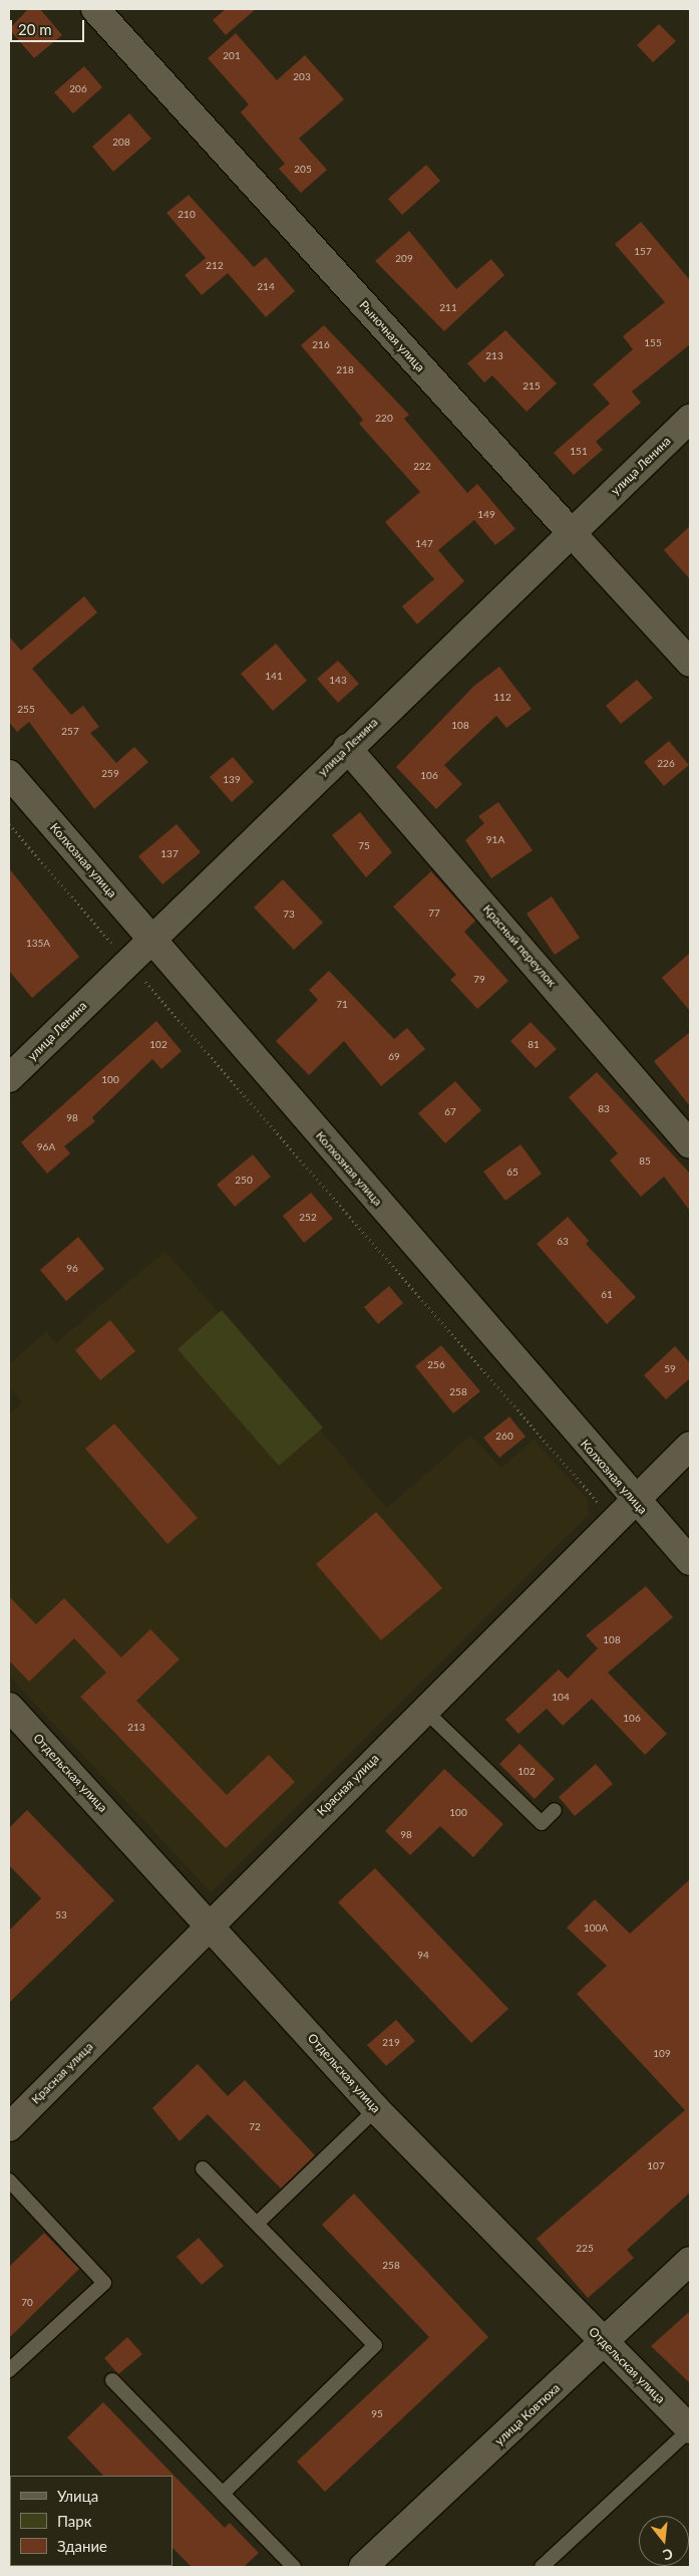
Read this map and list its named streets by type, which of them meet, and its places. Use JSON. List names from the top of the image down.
{
  "streets": {
    "street": [
      "Рыночная улица",
      "улица Ленина",
      "Колхозная улица",
      "Красный переулок",
      "Отдельская улица",
      "Красная улица",
      "улица Ковтюха"
    ]
  },
  "crossings": [
    ["Рыночная улица", "улица Ленина"],
    ["улица Ленина", "Колхозная улица"],
    ["улица Ленина", "Красный переулок"],
    ["Колхозная улица", "Красная улица"],
    ["Отдельская улица", "Красная улица"],
    ["Отдельская улица", "улица Ковтюха"]
  ],
  "house_numbers": [
    "201",
    "203",
    "206",
    "208",
    "205",
    "210",
    "157",
    "209",
    "212",
    "214",
    "211",
    "155",
    "216",
    "213",
    "218",
    "215",
    "220",
    "151",
    "222",
    "149",
    "147",
    "141",
    "143",
    "112",
    "255",
    "108",
    "257",
    "226",
    "259",
    "106",
    "139",
    "91А",
    "75",
    "137",
    "77",
    "73",
    "135А",
    "79",
    "71",
    "102",
    "81",
    "69",
    "100",
    "83",
    "67",
    "98",
    "96А",
    "85",
    "65",
    "250",
    "252",
    "63",
    "96",
    "61",
    "256",
    "59",
    "258",
    "260",
    "108",
    "104",
    "106",
    "213",
    "102",
    "100",
    "98",
    "53",
    "100А",
    "94",
    "219",
    "109",
    "72",
    "107",
    "225",
    "258",
    "70",
    "95"
  ],
  "legend": ["Улица", "Парк", "Здание"],
  "scale_bar": "20 m",
  "north": "bottom"
}
